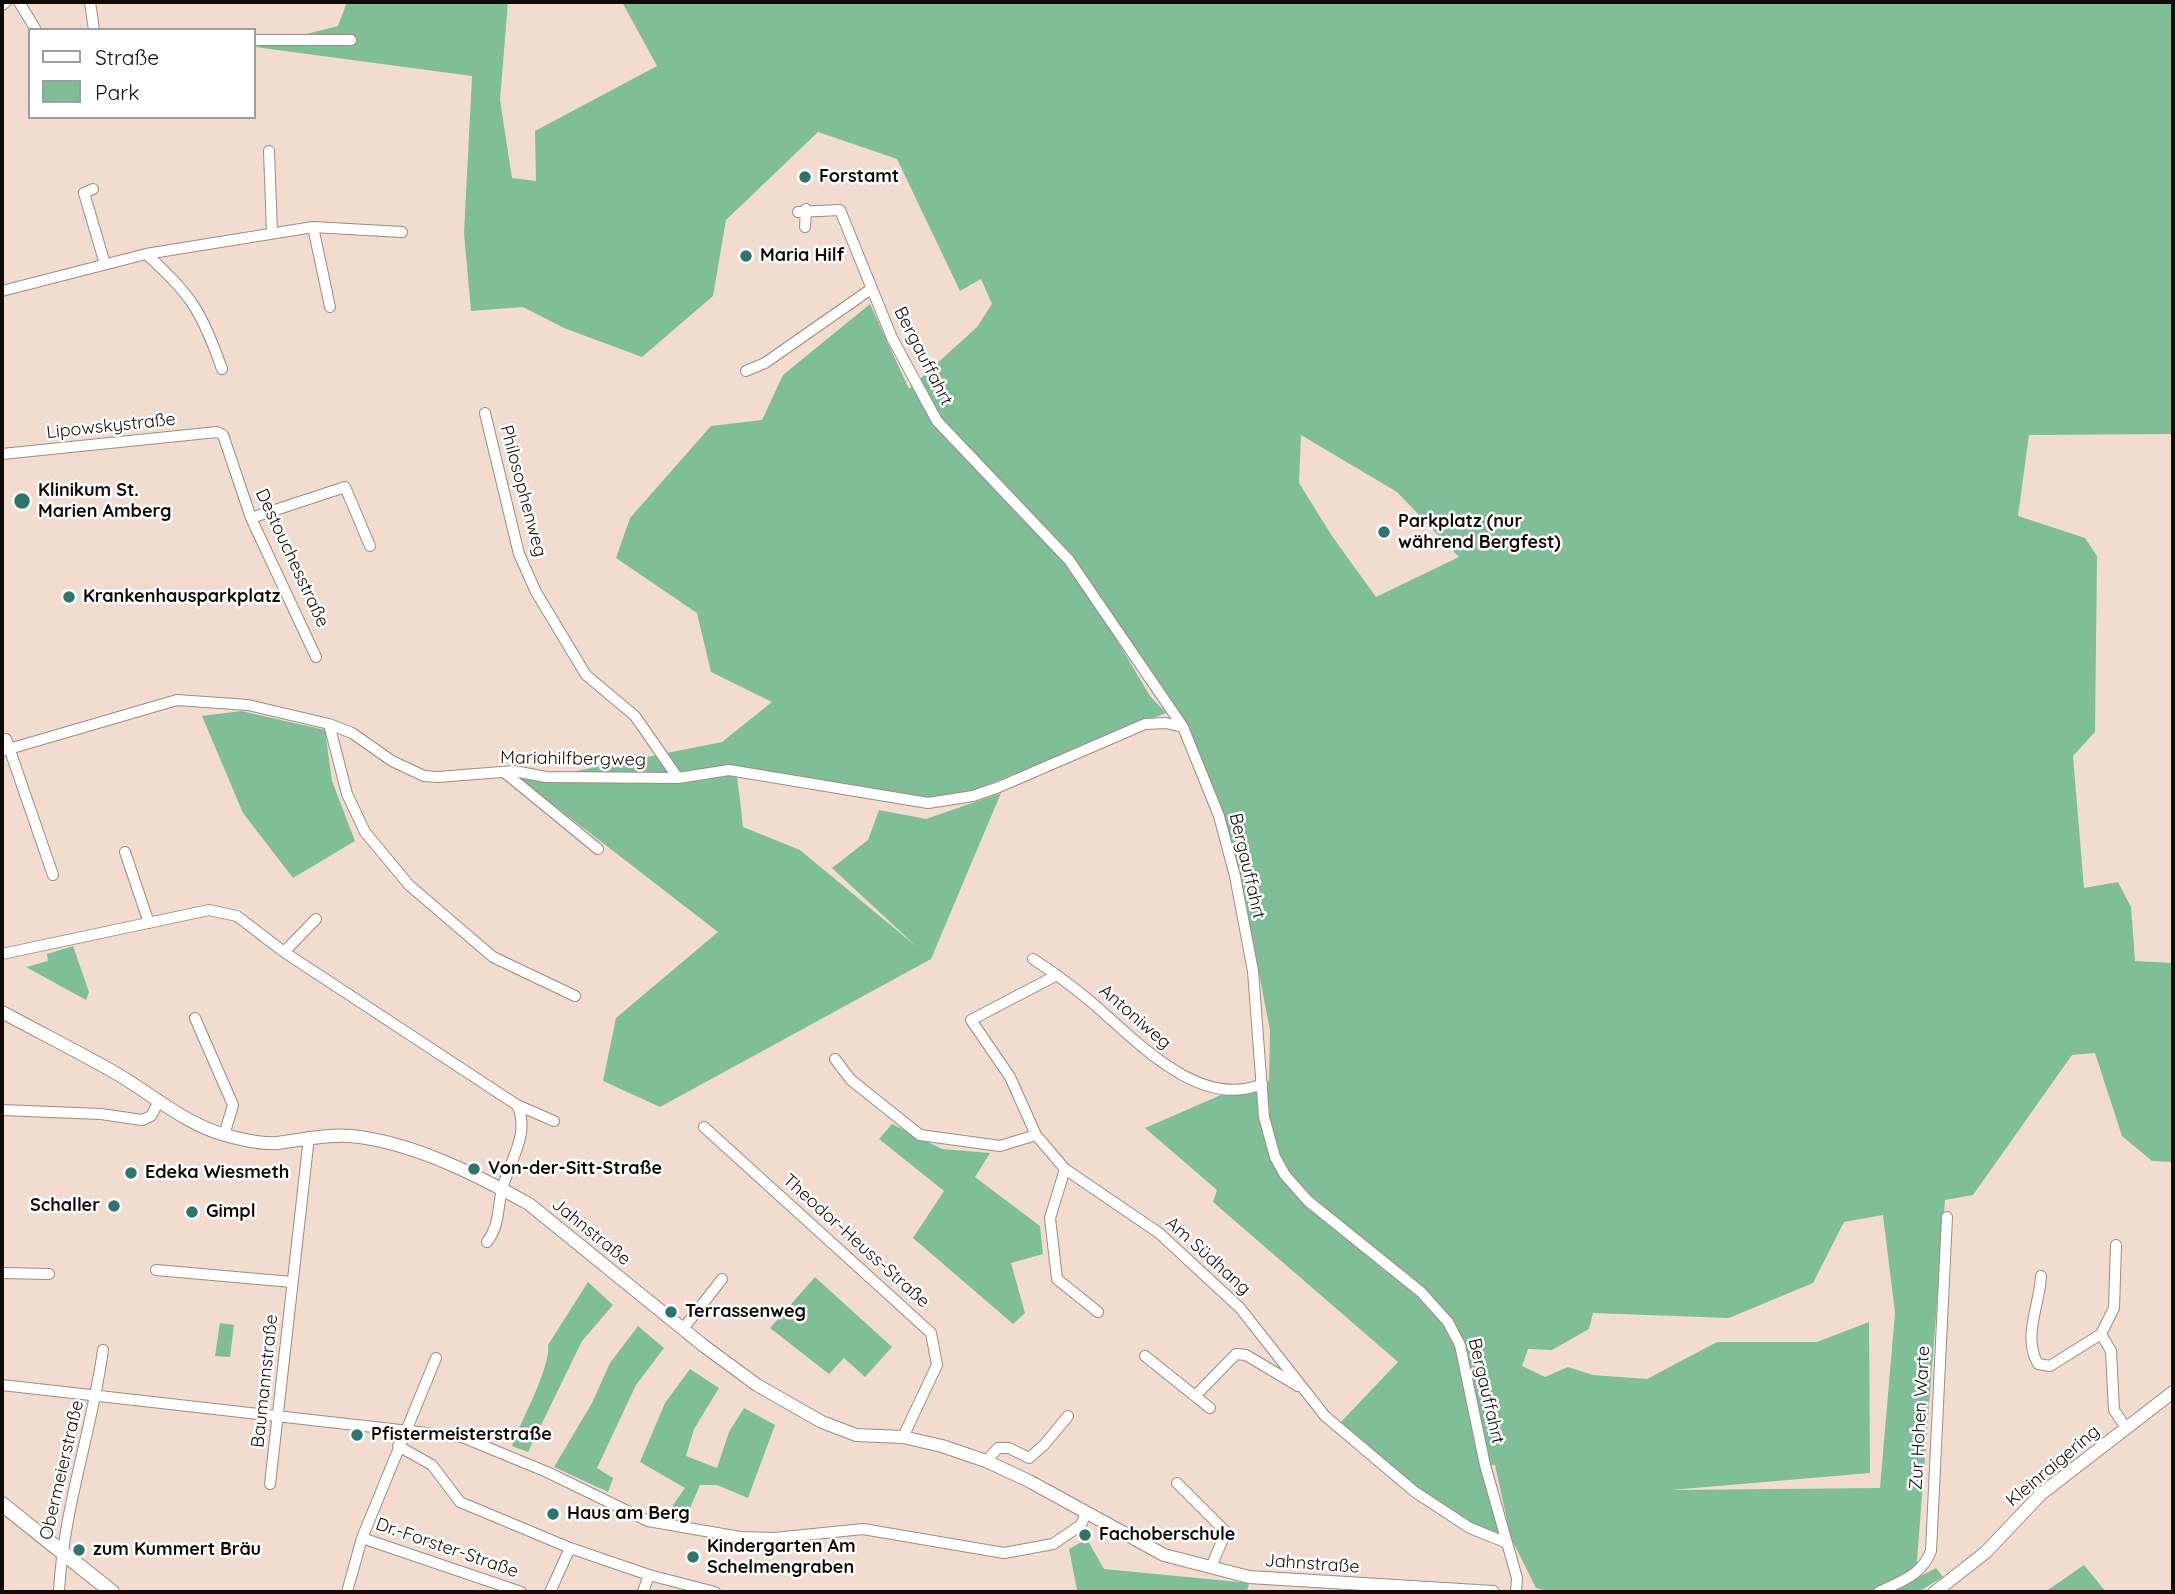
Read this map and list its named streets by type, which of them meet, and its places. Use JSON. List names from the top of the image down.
{
  "streets": {
    "street": [
      "Bergauffahrt",
      "Lipowskystraße",
      "Philosophenweg",
      "Destouchesstraße",
      "Mariahilfbergweg",
      "Antoniweg",
      "Jahnstraße",
      "Theodor-Heuss-Straße",
      "Am Südhang",
      "Baumannstraße",
      "Zur Hohen Warte",
      "Kleinraigering",
      "Obermeierstraße",
      "Dr.-Forster-Straße"
    ]
  },
  "crossings": [
    ["Bergauffahrt", "Mariahilfbergweg"],
    ["Bergauffahrt", "Antoniweg"],
    ["Bergauffahrt", "Am Südhang"],
    ["Lipowskystraße", "Destouchesstraße"],
    ["Philosophenweg", "Mariahilfbergweg"],
    ["Antoniweg", "Am Südhang"],
    ["Jahnstraße", "Theodor-Heuss-Straße"],
    ["Jahnstraße", "Baumannstraße"]
  ],
  "places": [
    "Forstamt",
    "Maria Hilf",
    "Klinikum St. Marien Amberg",
    "Parkplatz (nur während Bergfest)",
    "Krankenhausparkplatz",
    "Von-der-Sitt-Straße",
    "Edeka Wiesmeth",
    "Schaller",
    "Gimpl",
    "Terrassenweg",
    "Pfistermeisterstraße",
    "Haus am Berg",
    "Fachoberschule",
    "zum Kummert Bräu",
    "Kindergarten Am Schelmengraben"
  ],
  "legend": ["Straße", "Park"]
}
